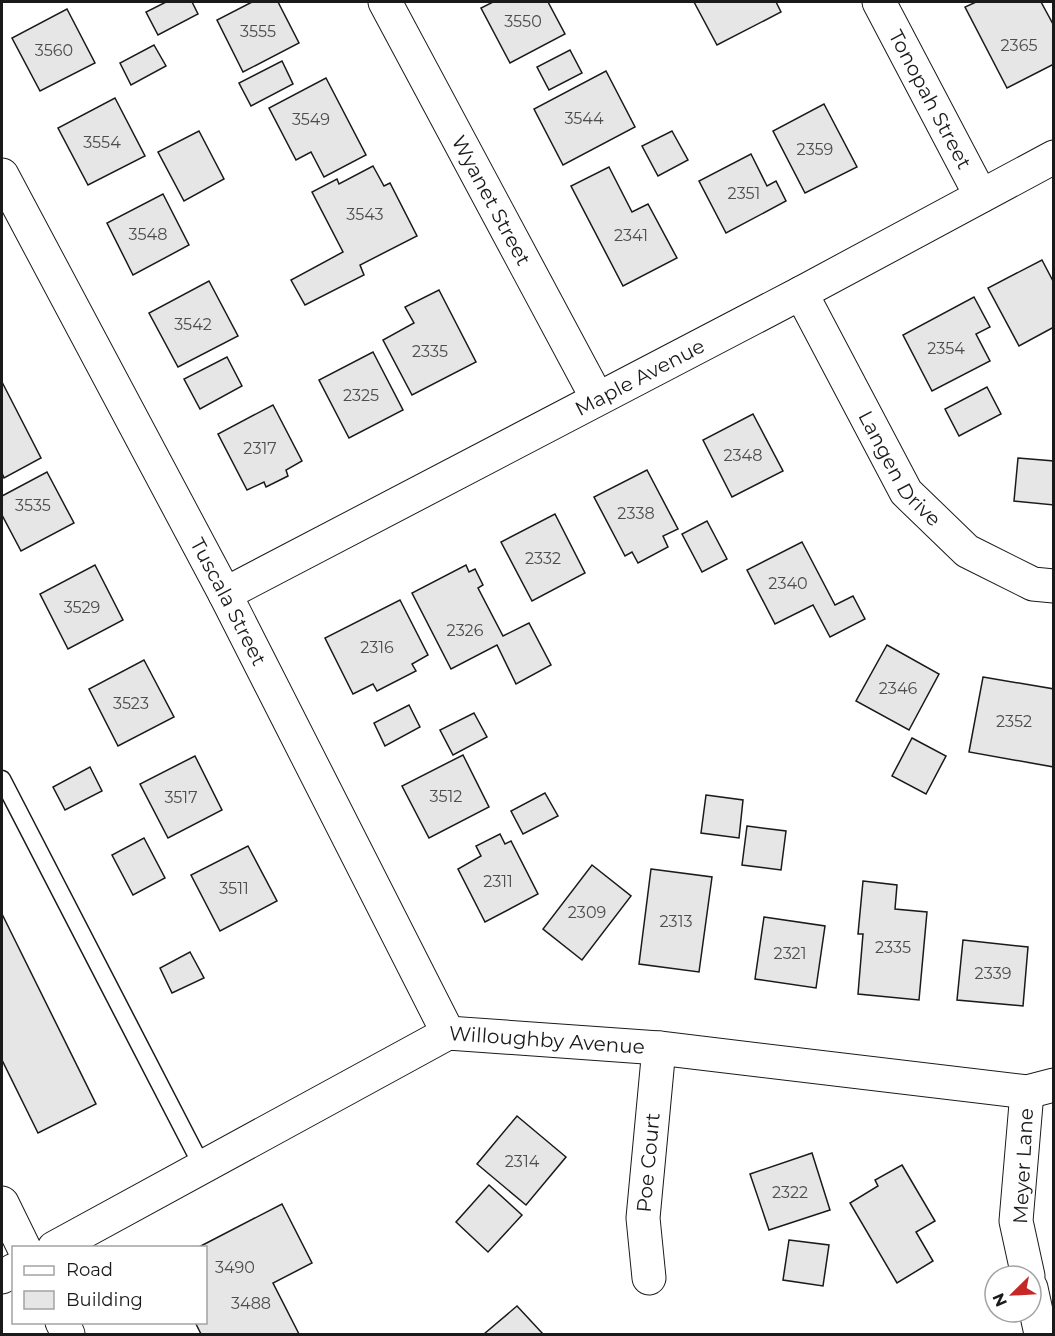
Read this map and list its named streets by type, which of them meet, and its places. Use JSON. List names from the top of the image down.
{
  "streets": {
    "street": [
      "Tonopah Street",
      "Wyanet Street",
      "Maple Avenue",
      "Langen Drive",
      "Tuscala Street",
      "Willoughby Avenue",
      "Poe Court",
      "Meyer Lane"
    ]
  },
  "crossings": [
    ["Tonopah Street", "Maple Avenue"],
    ["Wyanet Street", "Maple Avenue"],
    ["Maple Avenue", "Langen Drive"],
    ["Maple Avenue", "Tuscala Street"],
    ["Tuscala Street", "Willoughby Avenue"],
    ["Willoughby Avenue", "Poe Court"],
    ["Willoughby Avenue", "Meyer Lane"]
  ],
  "house_numbers": [
    "3550",
    "3555",
    "2365",
    "3560",
    "3544",
    "3549",
    "3554",
    "2359",
    "2351",
    "3543",
    "3548",
    "2341",
    "3542",
    "2354",
    "2335",
    "2325",
    "2317",
    "2348",
    "3535",
    "2338",
    "2332",
    "2340",
    "3529",
    "2326",
    "2316",
    "2346",
    "3523",
    "2352",
    "3512",
    "3517",
    "2311",
    "3511",
    "2309",
    "2313",
    "2335",
    "2321",
    "2339",
    "2314",
    "2322",
    "3490",
    "3488"
  ],
  "legend": ["Road", "Building"],
  "north": "bottom left"
}
